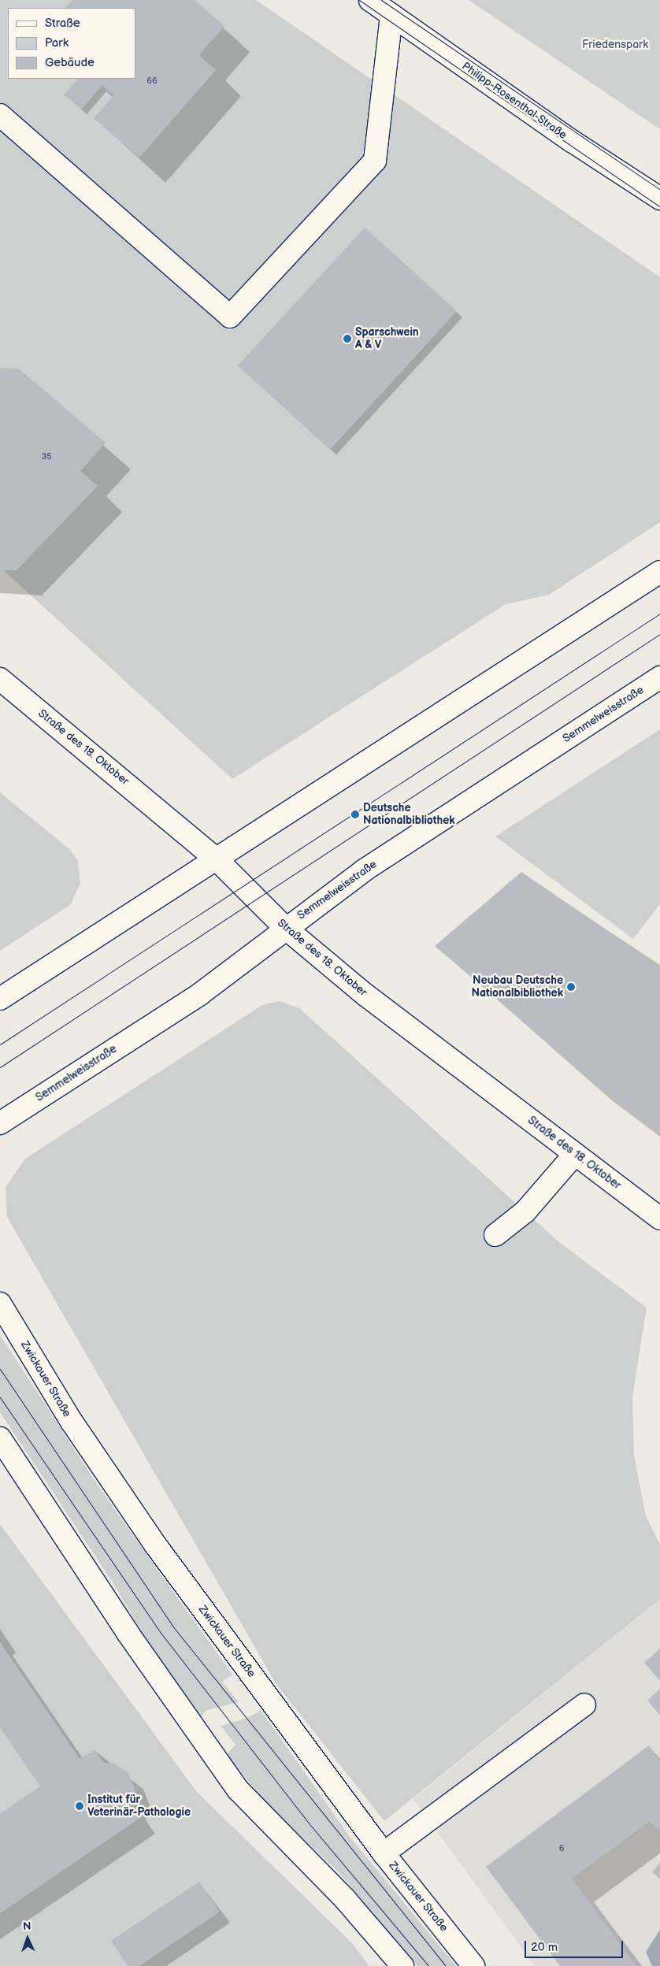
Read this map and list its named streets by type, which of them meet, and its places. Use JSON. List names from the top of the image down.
{
  "streets": {
    "main road": [
      "Philipp-Rosenthal-Straße",
      "Semmelweisstraße",
      "Straße des 18. Oktober",
      "Zwickauer Straße"
    ]
  },
  "crossings": [
    ["Semmelweisstraße", "Straße des 18. Oktober"]
  ],
  "parks": ["Friedenspark"],
  "places": [
    "Sparschwein A & V",
    "Deutsche Nationalbibliothek",
    "Neubau Deutsche Nationalbibliothek",
    "Institut für Veterinär-Pathologie"
  ],
  "house_numbers": ["66", "35", "6"],
  "legend": ["Straße", "Park", "Gebäude"],
  "scale_bar": "20 m",
  "north": "top"
}
